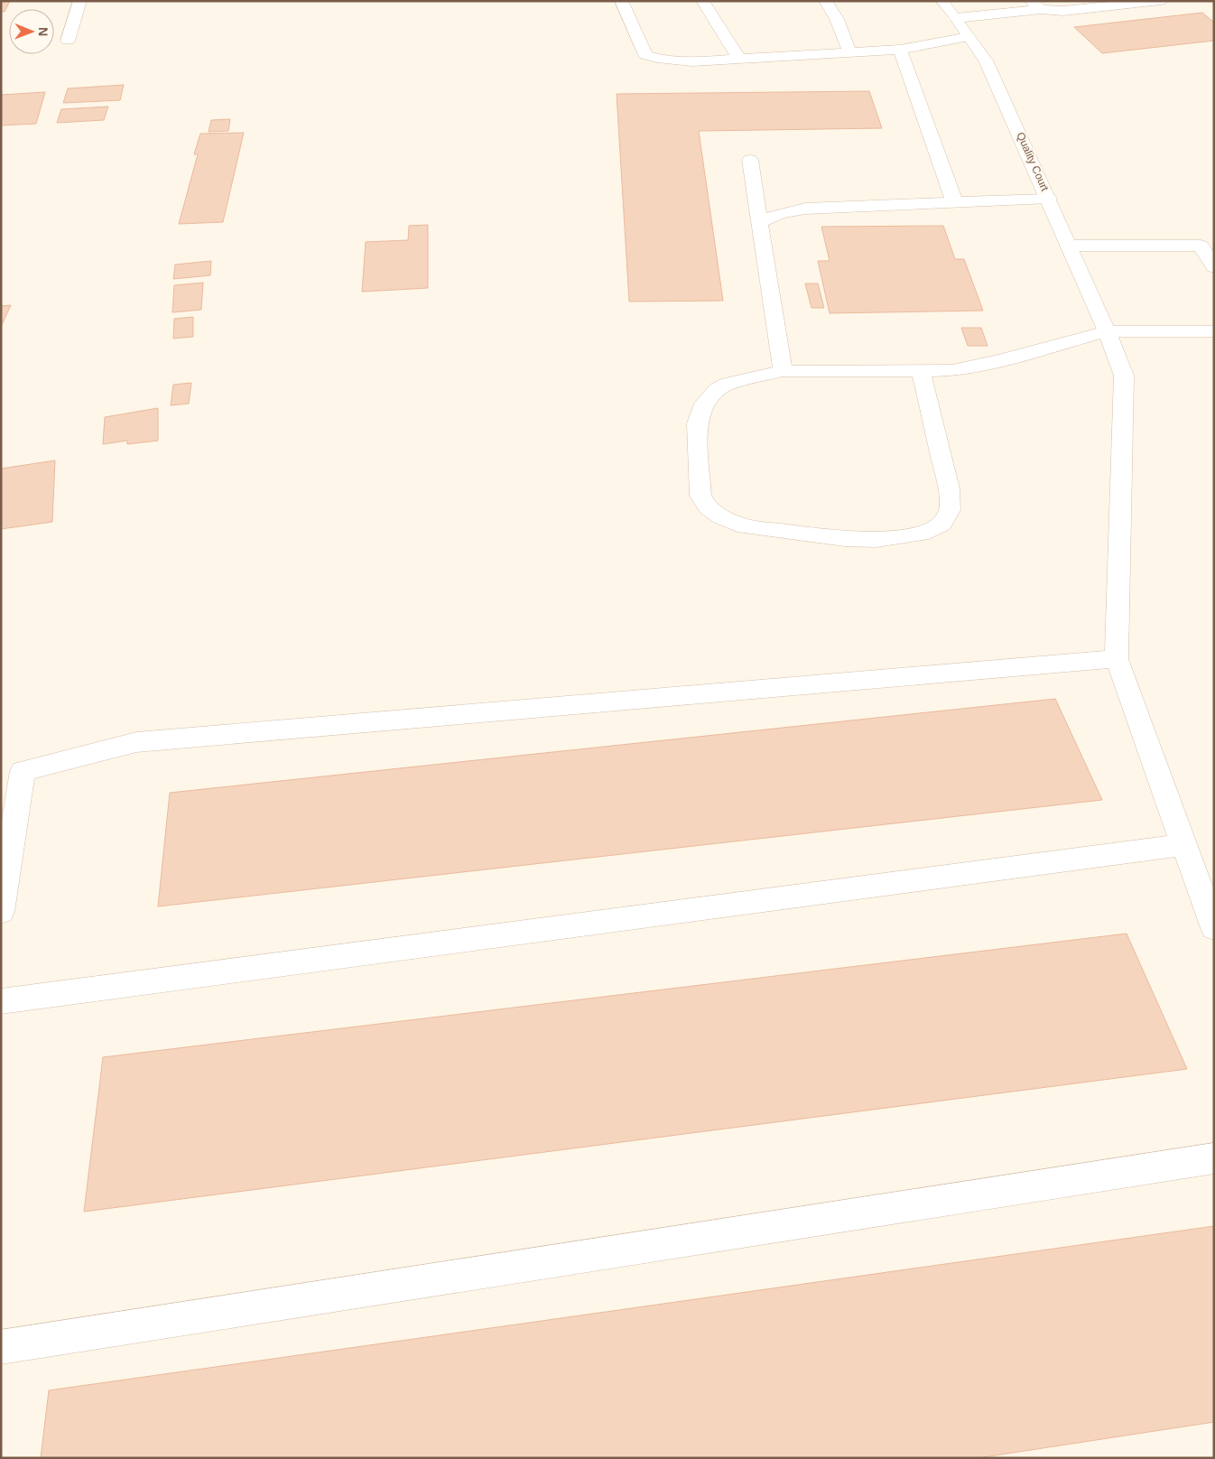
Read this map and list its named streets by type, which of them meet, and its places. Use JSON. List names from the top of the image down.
{
  "streets": {
    "street": ["Quality Court"]
  },
  "north": "right"
}
